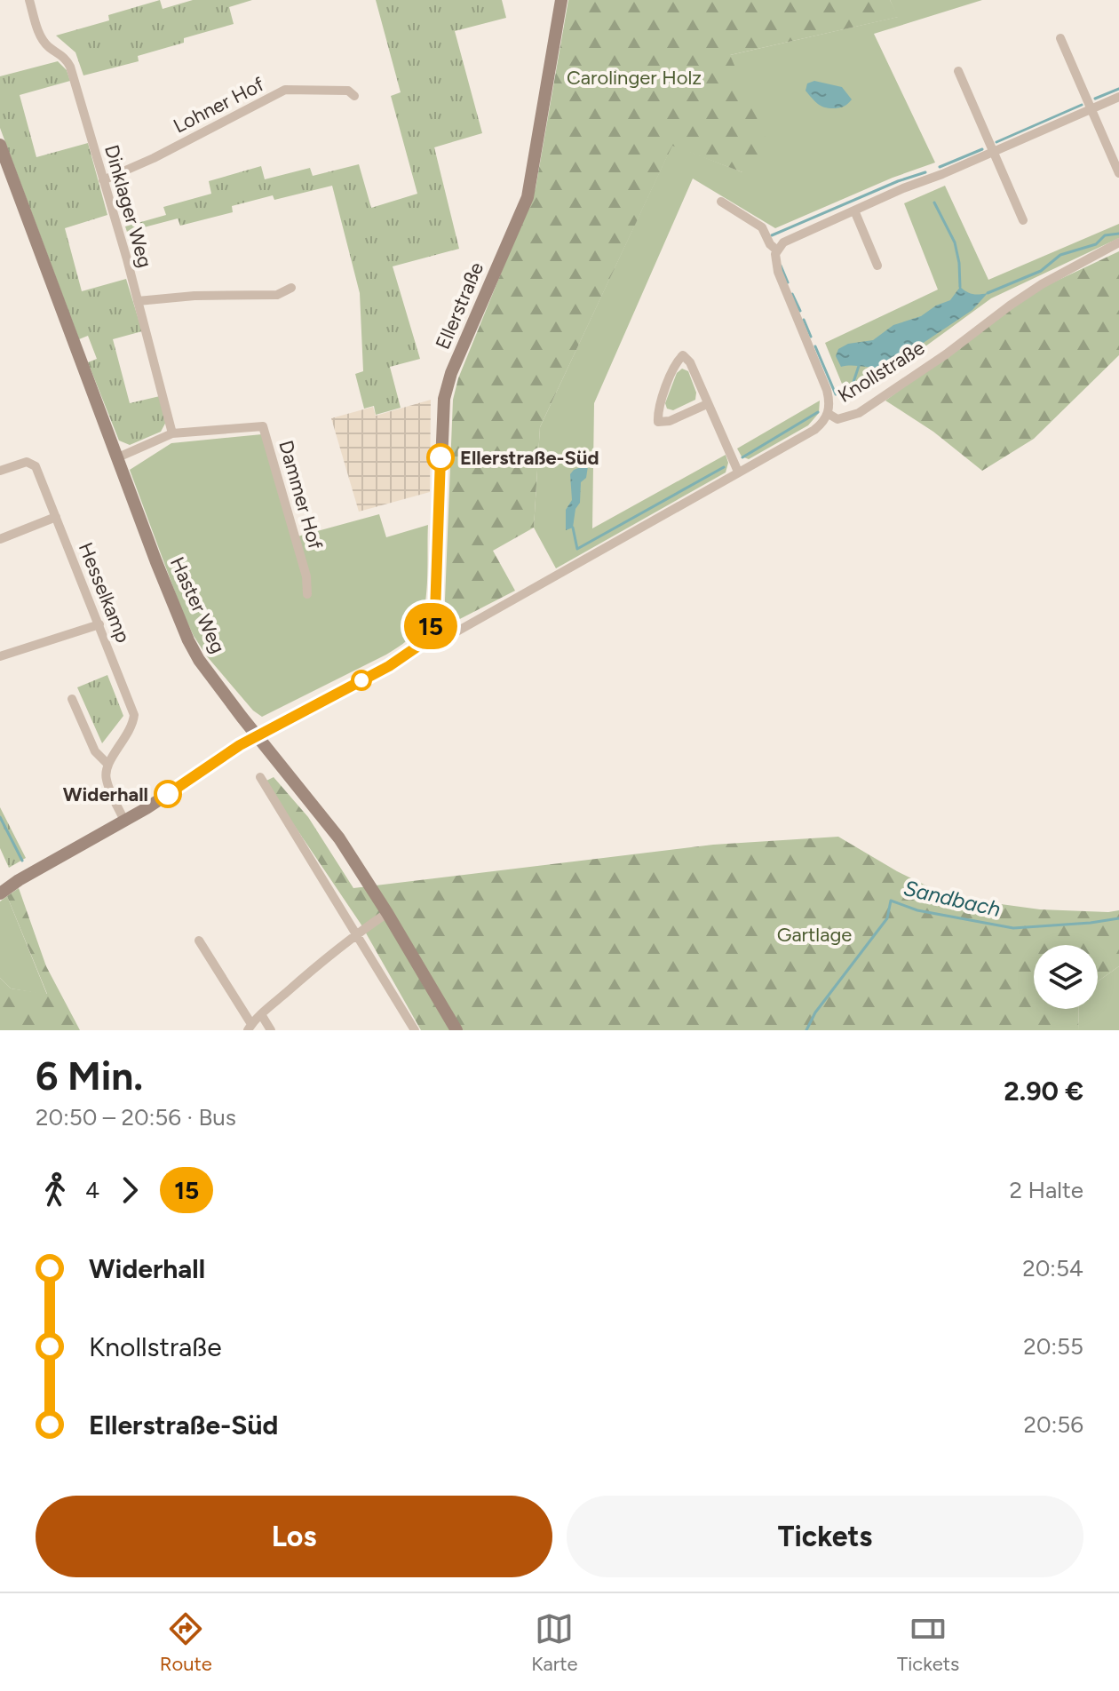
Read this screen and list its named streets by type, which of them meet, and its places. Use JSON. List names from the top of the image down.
{
  "streets": {
    "street": [
      "Lohner Hof",
      "Dinklager Weg",
      "Ellerstraße",
      "Knollstraße",
      "Dammer Hof",
      "Hesselkamp",
      "Haster Weg"
    ]
  },
  "crossings": [
    ["Lohner Hof", "Dinklager Weg"],
    ["Dinklager Weg", "Dammer Hof"],
    ["Ellerstraße", "Knollstraße"],
    ["Dammer Hof", "Haster Weg"]
  ],
  "water": ["Sandbach"],
  "parks": ["Carolinger Holz", "Gartlage"],
  "places": ["Ellerstraße-Süd", "Widerhall"],
  "lines": ["bus line 15"],
  "page": {
    "on_map": "15",
    "heading": ["6 Min.", "20:50 – 20:56 · Bus", "2.90 €"],
    "legs": ["4", "15", "2 Halte"],
    "list": [
      {
        "name": "Widerhall",
        "value": "20:54"
      },
      {
        "name": "Knollstraße",
        "value": "20:55"
      },
      {
        "name": "Ellerstraße-Süd",
        "value": "20:56"
      }
    ],
    "buttons": ["Los", "Tickets"],
    "tabs": ["Route", "Karte", "Tickets"]
  }
}
